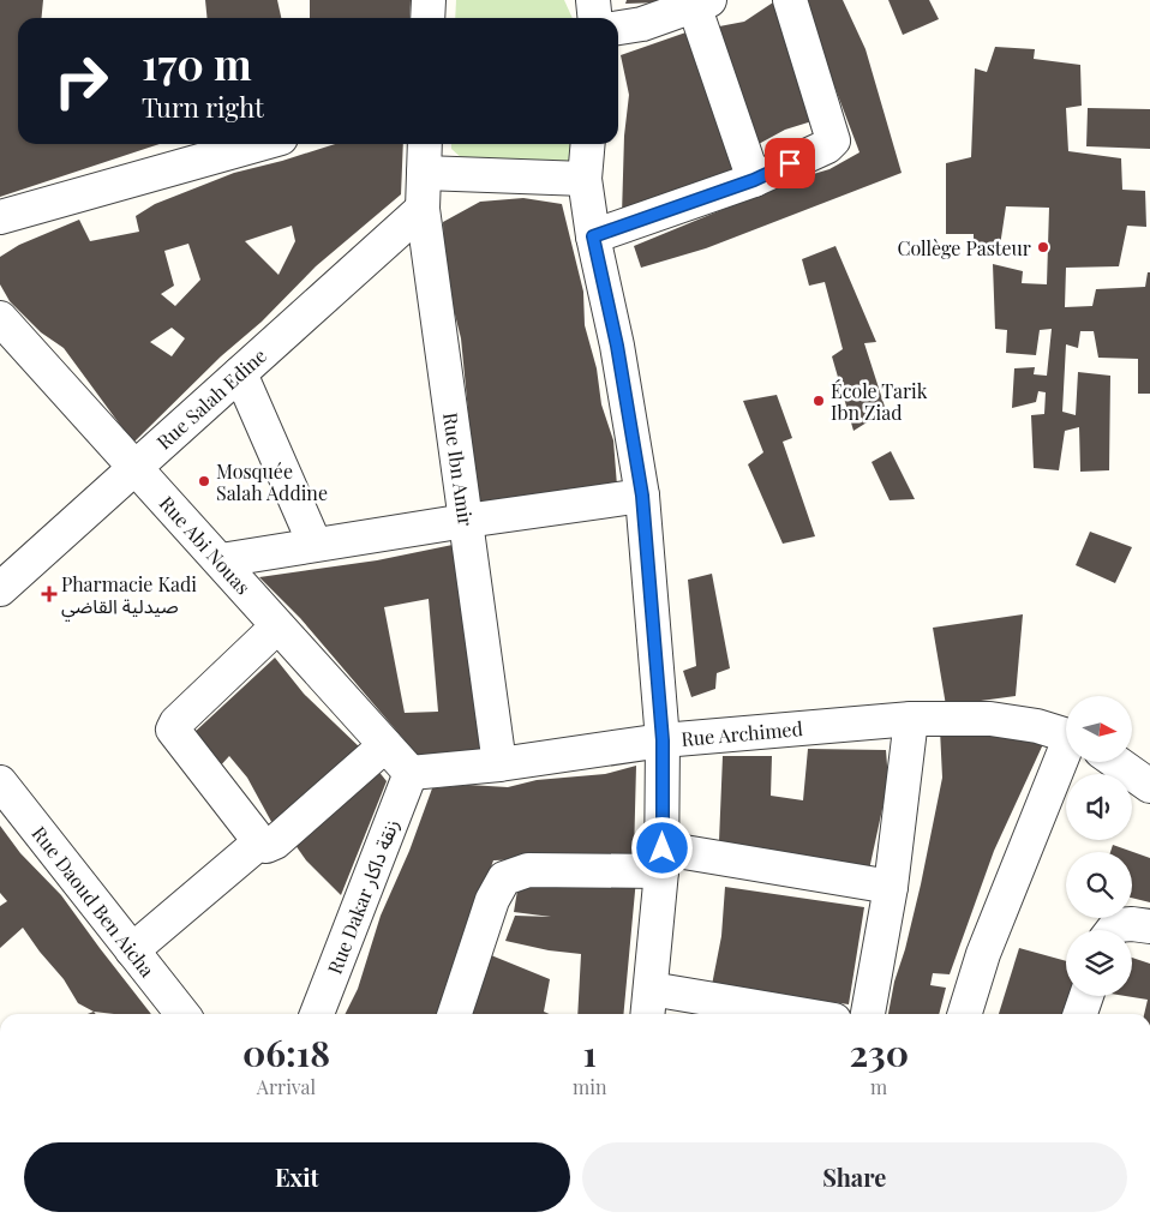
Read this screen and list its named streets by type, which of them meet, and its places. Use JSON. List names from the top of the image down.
{
  "streets": {
    "street": [
      "Rue Salah Edine",
      "Rue Ibn Amir",
      "Rue Abi Nouas",
      "Rue Archimed",
      "Rue Dakar زنقة داكار",
      "Rue Daoud Ben Aicha"
    ]
  },
  "crossings": [
    ["Rue Salah Edine", "Rue Ibn Amir"],
    ["Rue Salah Edine", "Rue Abi Nouas"],
    ["Rue Ibn Amir", "Rue Archimed"],
    ["Rue Abi Nouas", "Rue Archimed"],
    ["Rue Abi Nouas", "Rue Dakar زنقة داكار"],
    ["Rue Archimed", "Rue Dakar زنقة داكار"]
  ],
  "places": {
    "other": ["Collège Pasteur", "École Tarik Ibn Ziad", "Mosquée Salah Addine"],
    "health": ["Pharmacie Kadi صيدلية القاضي"]
  },
  "north": "right",
  "page": {
    "turn": ["170 m", "Turn right"],
    "eta": [
      "06:18",
      "Arrival",
      "1",
      "min",
      "230",
      "m"
    ],
    "buttons": ["Exit", "Share"]
  }
}
